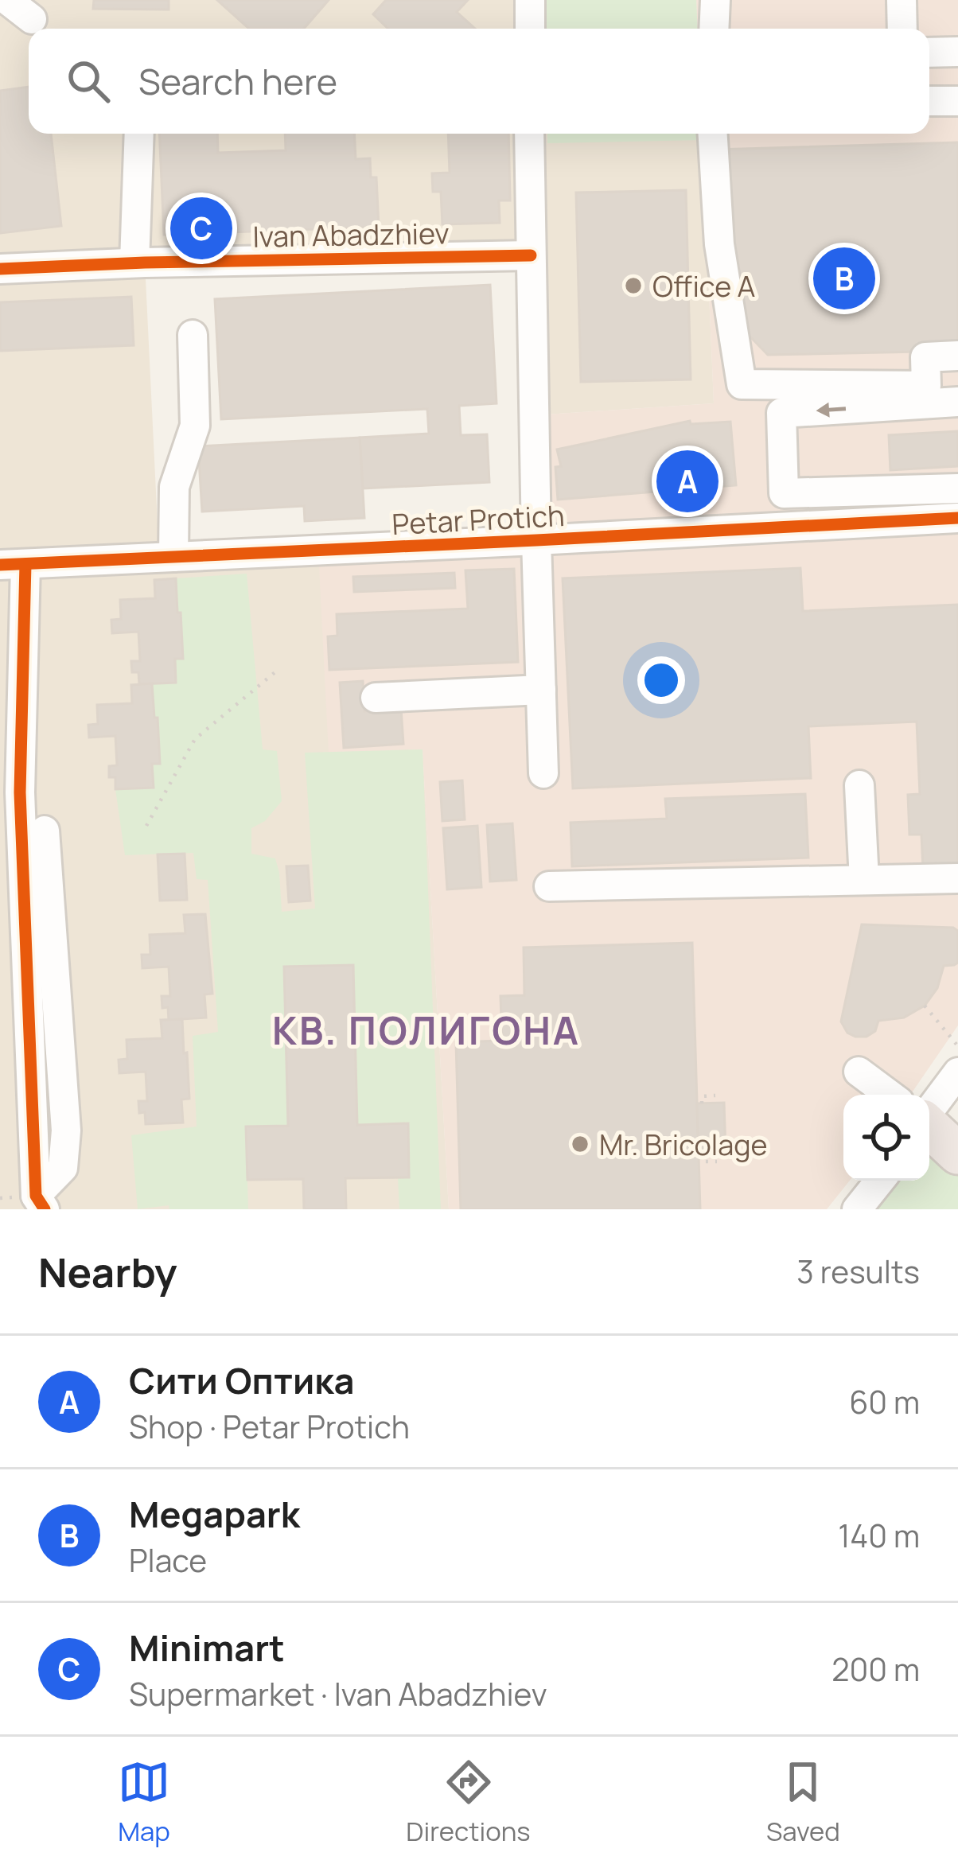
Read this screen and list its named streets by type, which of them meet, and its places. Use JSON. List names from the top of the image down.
{
  "streets": {
    "street": ["Ivan Abadzhiev", "Petar Protich"]
  },
  "districts": ["КВ. ПОЛИГОНА"],
  "places": ["Office A", "Mr. Bricolage"],
  "page": {
    "search": "Search here",
    "pins": ["C", "B", "A"],
    "heading": ["Nearby", "3 results"],
    "list": [
      {
        "mark": "A",
        "name": "Сити Оптика",
        "note": "Shop · Petar Protich",
        "value": "60 m"
      },
      {
        "mark": "B",
        "name": "Megapark",
        "note": "Place",
        "value": "140 m"
      },
      {
        "mark": "C",
        "name": "Minimart",
        "note": "Supermarket · Ivan Abadzhiev",
        "value": "200 m"
      }
    ],
    "nav": ["Map", "Directions", "Saved"]
  }
}
